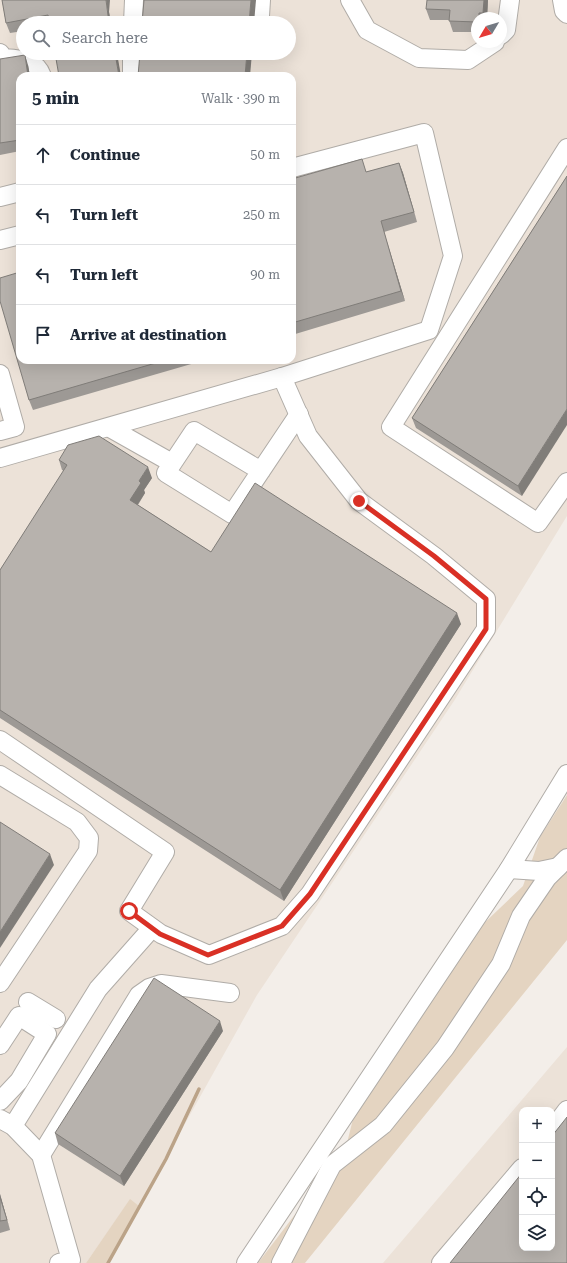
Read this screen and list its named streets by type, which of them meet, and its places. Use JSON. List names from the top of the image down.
{
  "north": "bottom left",
  "page": {
    "search": "Search here",
    "heading": ["5 min", "Walk · 390 m"],
    "list": [
      ["Continue", "50 m"],
      ["Turn left", "250 m"],
      ["Turn left", "90 m"],
      "Arrive at destination"
    ],
    "map_buttons": ["+", "−"]
  }
}
